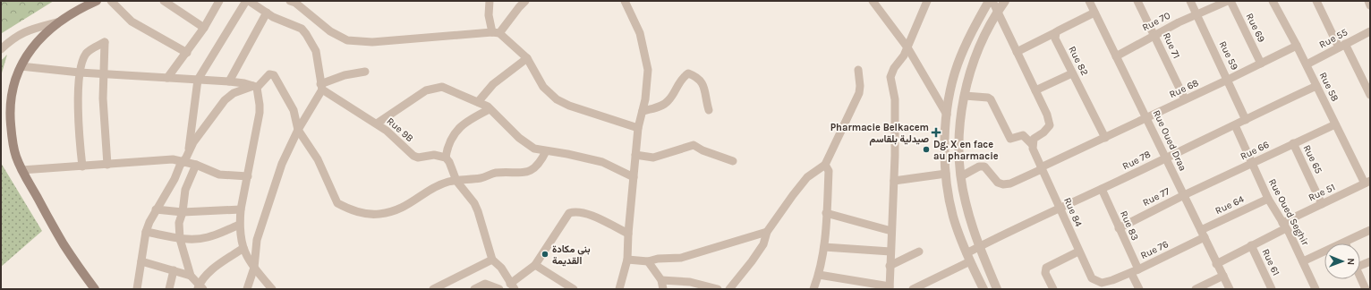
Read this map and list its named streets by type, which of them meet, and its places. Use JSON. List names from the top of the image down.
{
  "streets": {
    "street": [
      "Rue 70",
      "Rue 69",
      "Rue 55",
      "Rue 71",
      "Rue 59",
      "Rue 82",
      "Rue 58",
      "Rue 68",
      "Rue 9B",
      "Rue Oued Draa",
      "Rue 66",
      "Rue 65",
      "Rue 78",
      "Rue 51",
      "Rue 77",
      "Rue 64",
      "Rue 84",
      "Rue Oued Seghir",
      "Rue 83",
      "Rue 76",
      "Rue 61"
    ]
  },
  "crossings": [
    ["Rue 70", "Rue 69"],
    ["Rue 70", "Rue 71"],
    ["Rue 70", "Rue 59"],
    ["Rue 70", "Rue Oued Draa"],
    ["Rue 69", "Rue 68"],
    ["Rue 55", "Rue 58"],
    ["Rue 71", "Rue 68"],
    ["Rue 59", "Rue 68"],
    ["Rue 59", "Rue 78"],
    ["Rue 82", "Rue 68"],
    ["Rue 58", "Rue 68"],
    ["Rue 58", "Rue 66"],
    ["Rue 58", "Rue 78"],
    ["Rue 58", "Rue 51"],
    ["Rue 68", "Rue Oued Draa"],
    ["Rue 68", "Rue 84"],
    ["Rue Oued Draa", "Rue 66"],
    ["Rue Oued Draa", "Rue 78"],
    ["Rue Oued Draa", "Rue 51"],
    ["Rue Oued Draa", "Rue 77"],
    ["Rue Oued Draa", "Rue 64"],
    ["Rue Oued Draa", "Rue 76"],
    ["Rue 66", "Rue 65"],
    ["Rue 66", "Rue 77"],
    ["Rue 66", "Rue Oued Seghir"],
    ["Rue 65", "Rue 51"],
    ["Rue 78", "Rue 84"],
    ["Rue 78", "Rue Oued Seghir"],
    ["Rue 78", "Rue 83"],
    ["Rue 51", "Rue Oued Seghir"],
    ["Rue 51", "Rue 61"],
    ["Rue 77", "Rue 83"],
    ["Rue 64", "Rue Oued Seghir"],
    ["Rue 64", "Rue 76"],
    ["Rue 84", "Rue 76"],
    ["Rue 83", "Rue 76"]
  ],
  "places": {
    "health": ["Pharmacie Belkacem صيدلية بلقاسم"],
    "other": ["Dg. X en face au pharmacie", "بني مكادة القديمة"]
  },
  "north": "right"
}
